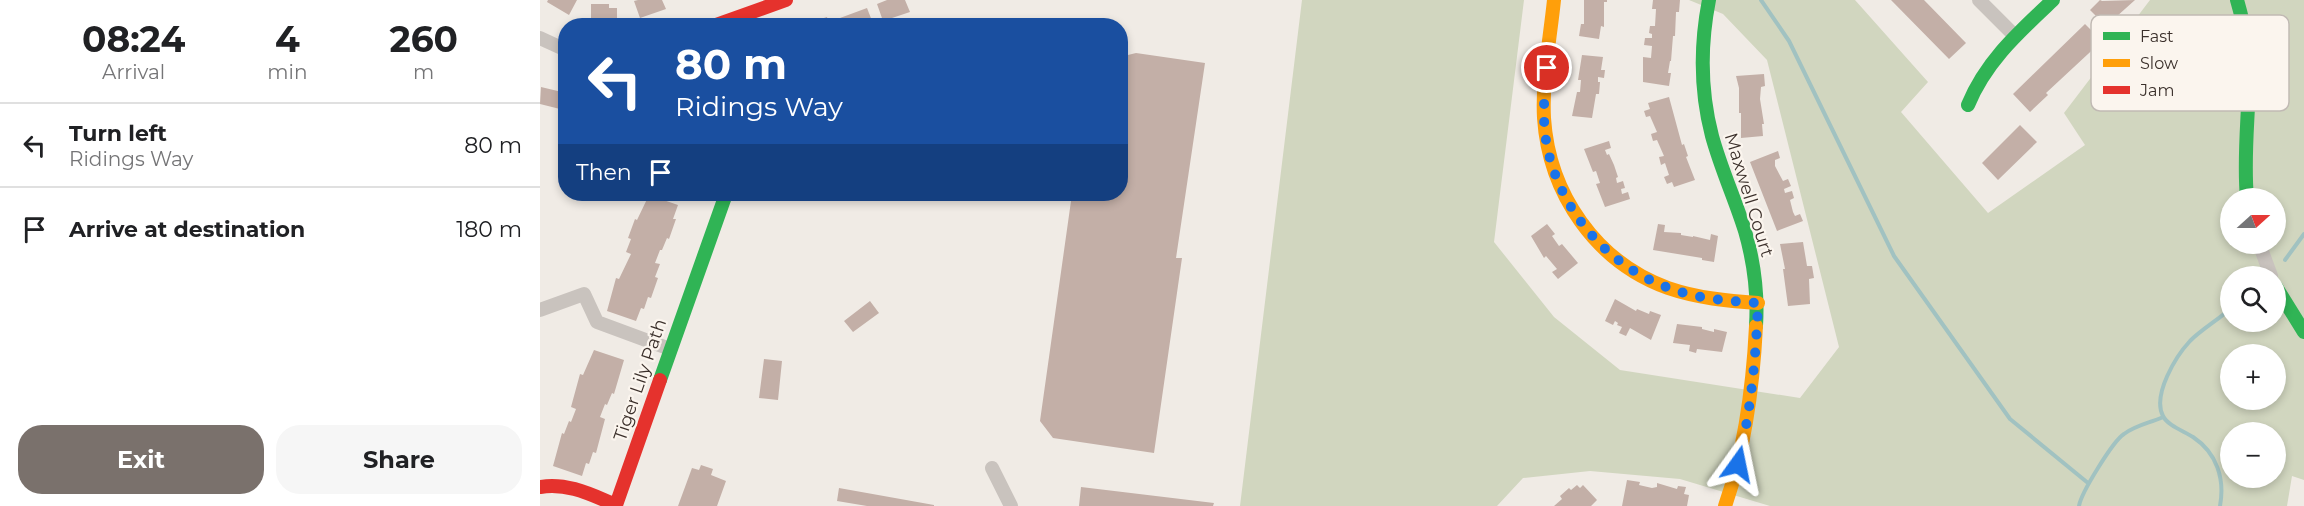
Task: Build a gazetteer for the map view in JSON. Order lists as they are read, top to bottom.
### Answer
{
  "streets": {
    "street": ["Maxwell Court", "Tiger Lily Path"]
  },
  "legend": ["Fast", "Slow", "Jam"],
  "north": "right",
  "page": {
    "eta": [
      "08:24",
      "Arrival",
      "4",
      "min",
      "260",
      "m"
    ],
    "turn": ["80 m", "Ridings Way"],
    "list": [
      {
        "name": "Turn left",
        "note": "Ridings Way",
        "value": "80 m"
      },
      {
        "name": "Arrive at destination",
        "value": "180 m"
      }
    ],
    "then": "Then",
    "map_buttons": ["+", "−"],
    "buttons": ["Exit", "Share"]
  }
}
